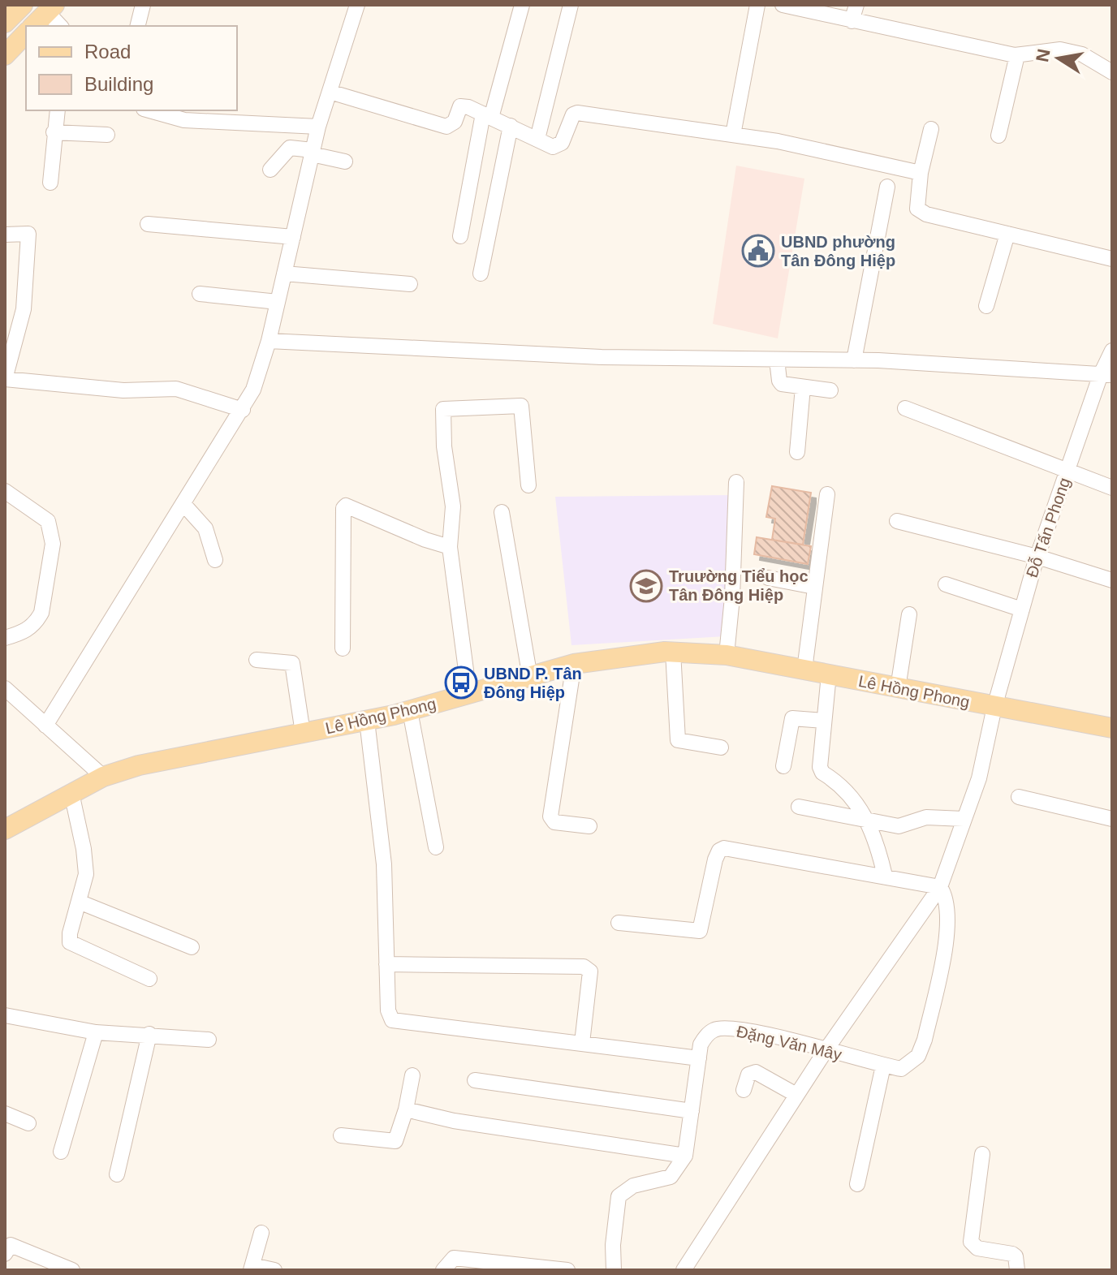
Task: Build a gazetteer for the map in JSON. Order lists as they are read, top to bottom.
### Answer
{
  "streets": {
    "main road": ["Lê Hồng Phong"],
    "street": ["Đỗ Tấn Phong", "Đặng Văn Mây"]
  },
  "crossings": [
    ["Đỗ Tấn Phong", "Lê Hồng Phong"]
  ],
  "places": {
    "public building": ["UBND phường Tân Đông Hiệp"],
    "school or university": ["Truường Tiểu học Tân Đông Hiệp"],
    "bus stop": ["UBND P. Tân Đông Hiệp"]
  },
  "legend": ["Road", "Building"],
  "north": "left"
}
